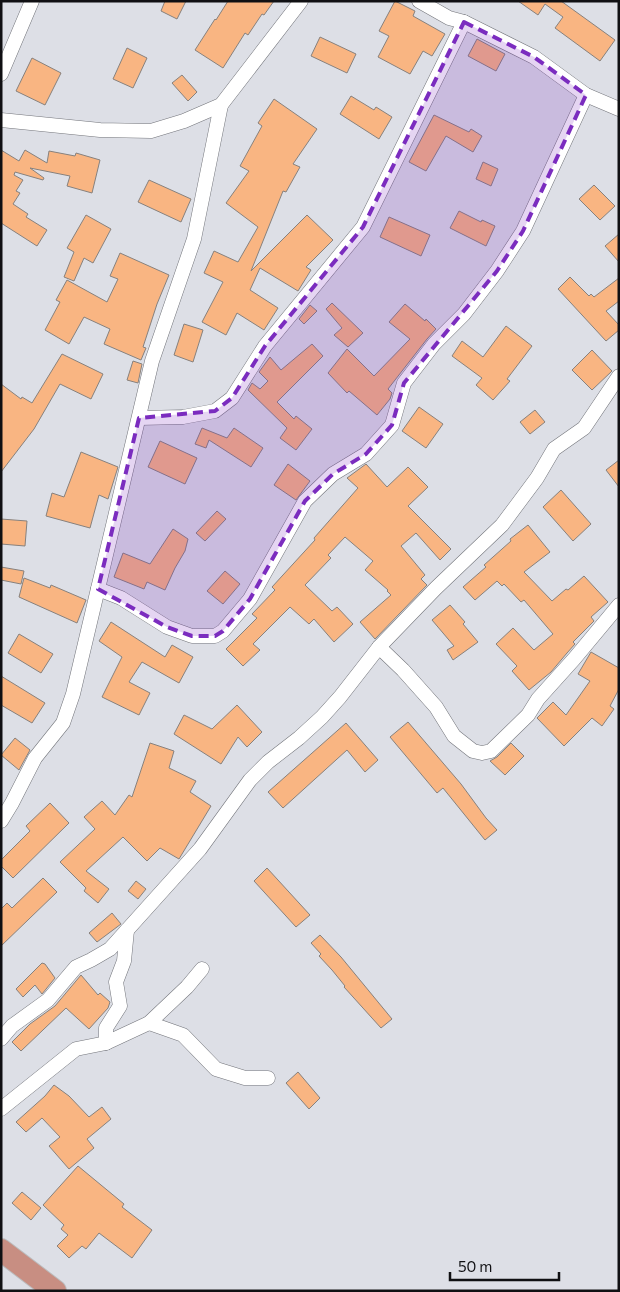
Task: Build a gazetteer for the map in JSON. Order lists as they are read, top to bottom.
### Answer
{
  "scale_bar": "50 m"
}
